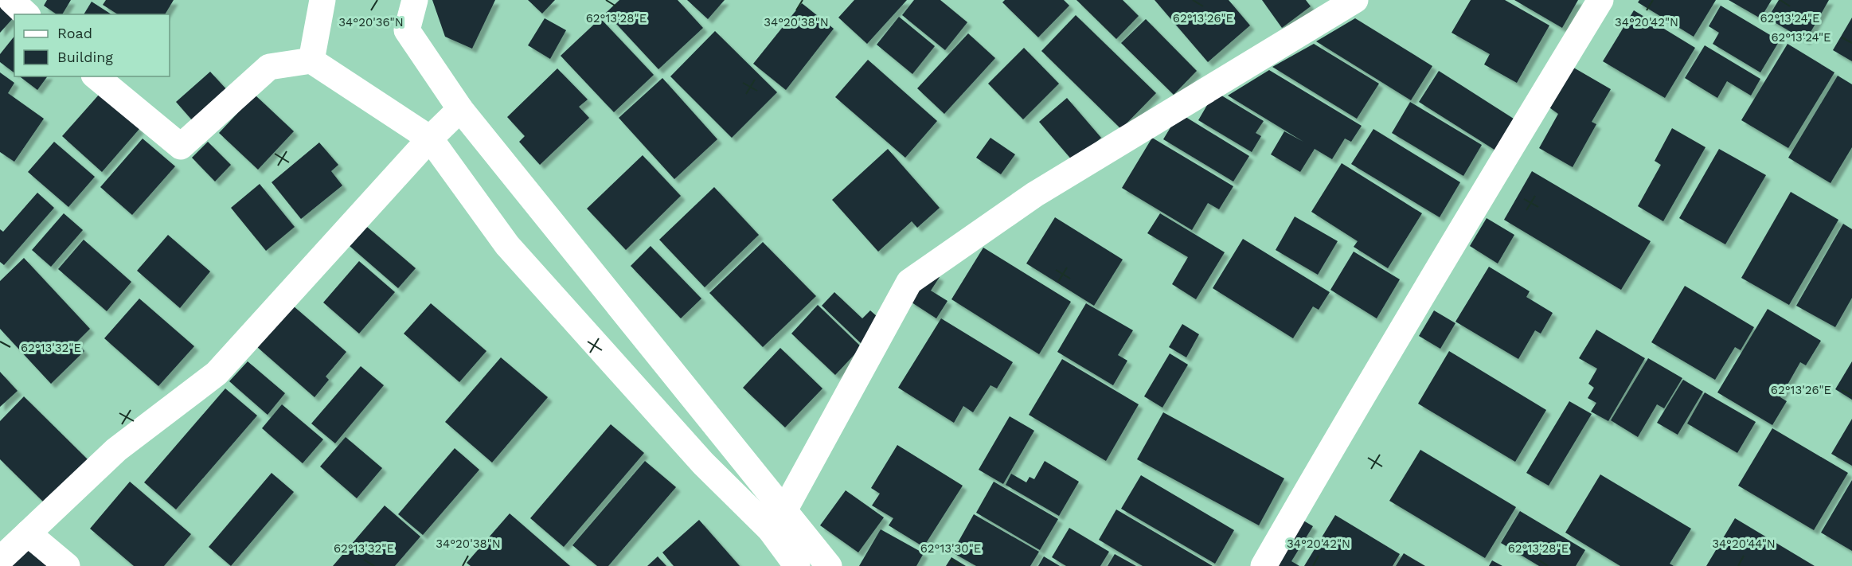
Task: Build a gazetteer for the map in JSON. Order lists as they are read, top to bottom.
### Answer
{
  "legend": ["Road", "Building"],
  "coordinates": [
    "62°13'28\"E",
    "62°13'26\"E",
    "62°13'24\"E",
    "34°20'36\"N",
    "34°20'38\"N",
    "34°20'42\"N",
    "62°13'32\"E",
    "34°20'44\"N",
    "62°13'30\"E"
  ]
}
